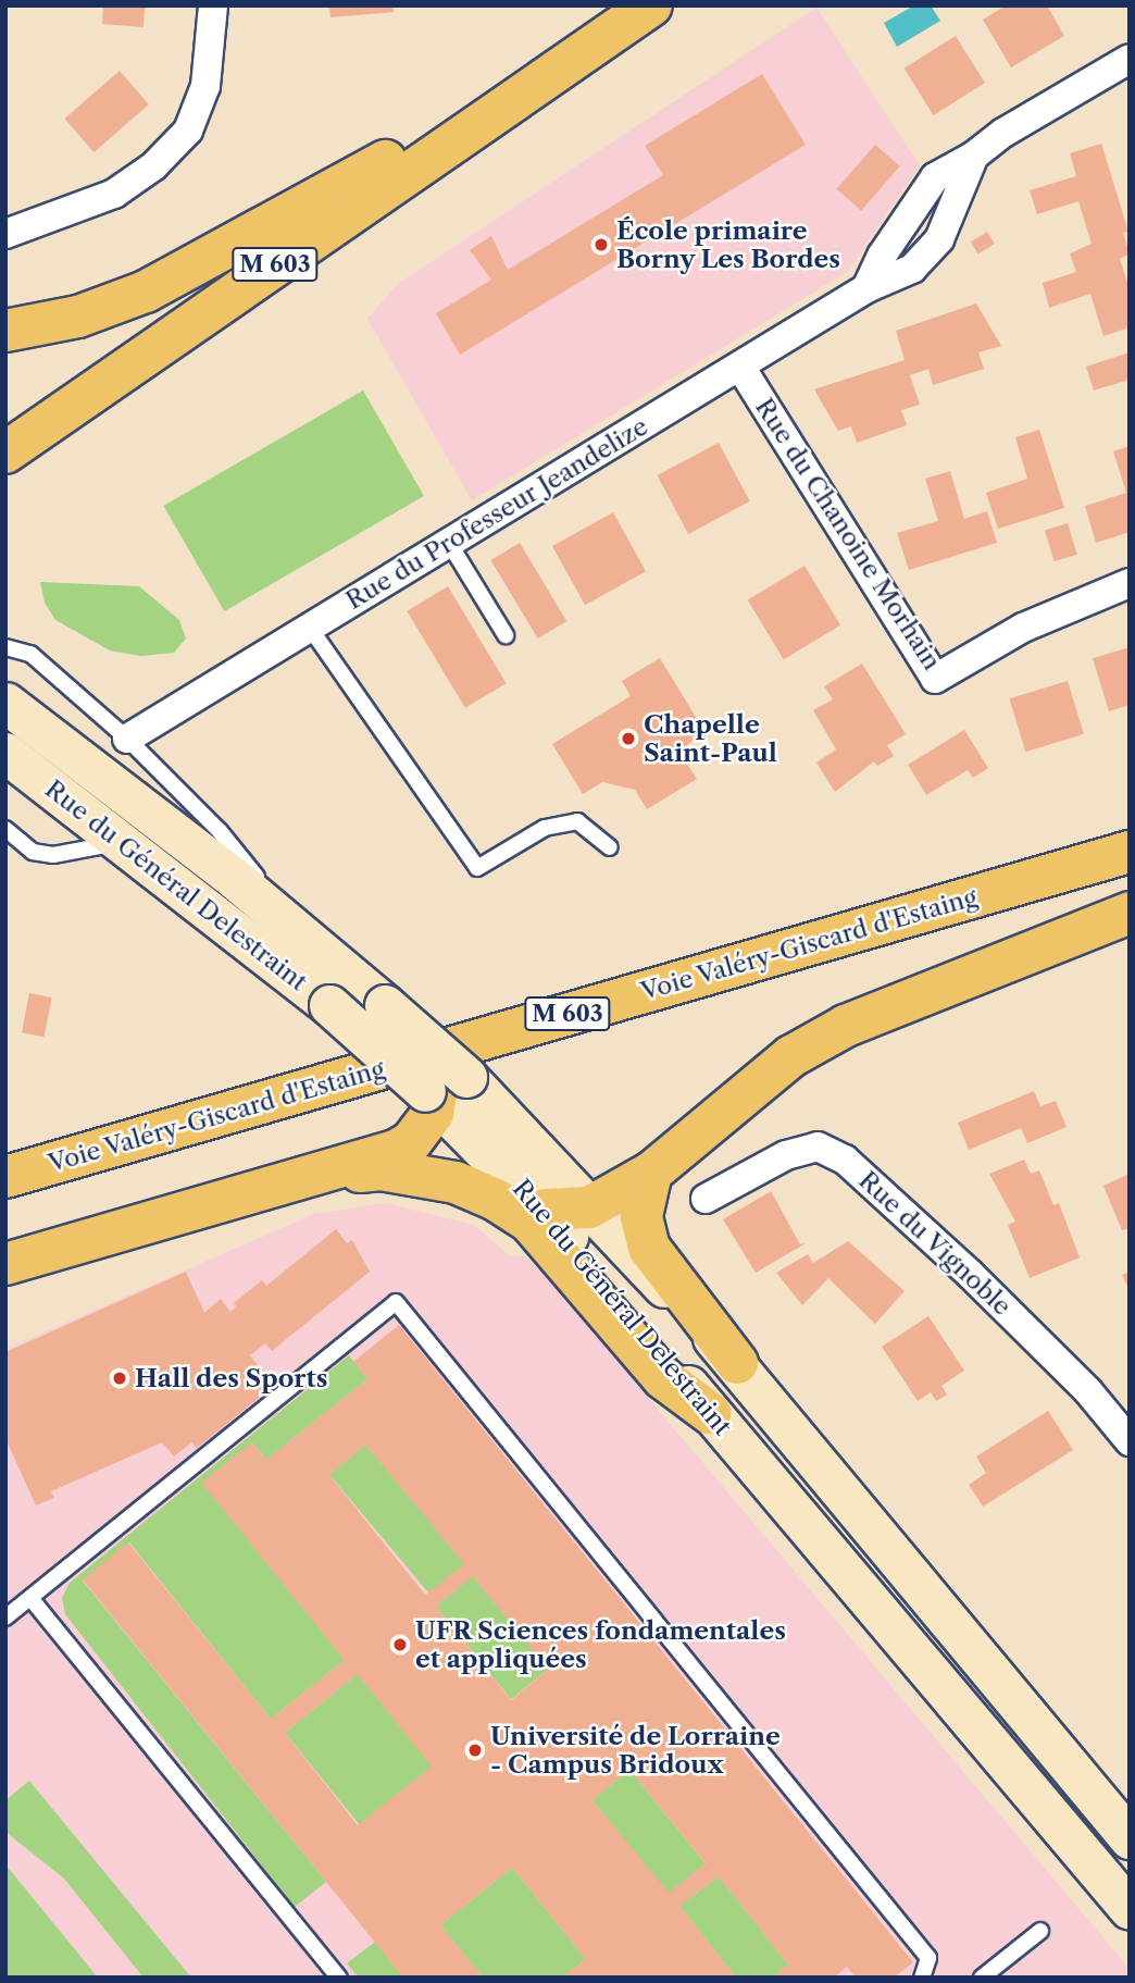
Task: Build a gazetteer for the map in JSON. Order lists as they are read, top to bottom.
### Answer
{
  "streets": {
    "highway": ["M 603", "Voie Valéry-Giscard d'Estaing"],
    "main road": ["Rue du Général Delestraint"],
    "street": ["Rue du Professeur Jeandelize", "Rue du Chanoine Morhain", "Rue du Vignoble"]
  },
  "crossings": [
    ["Rue du Professeur Jeandelize", "Rue du Chanoine Morhain"]
  ],
  "places": [
    "École primaire Borny Les Bordes",
    "Chapelle Saint-Paul",
    "Hall des Sports",
    "UFR Sciences fondamentales et appliquées",
    "Université de Lorraine - Campus Bridoux"
  ]
}
